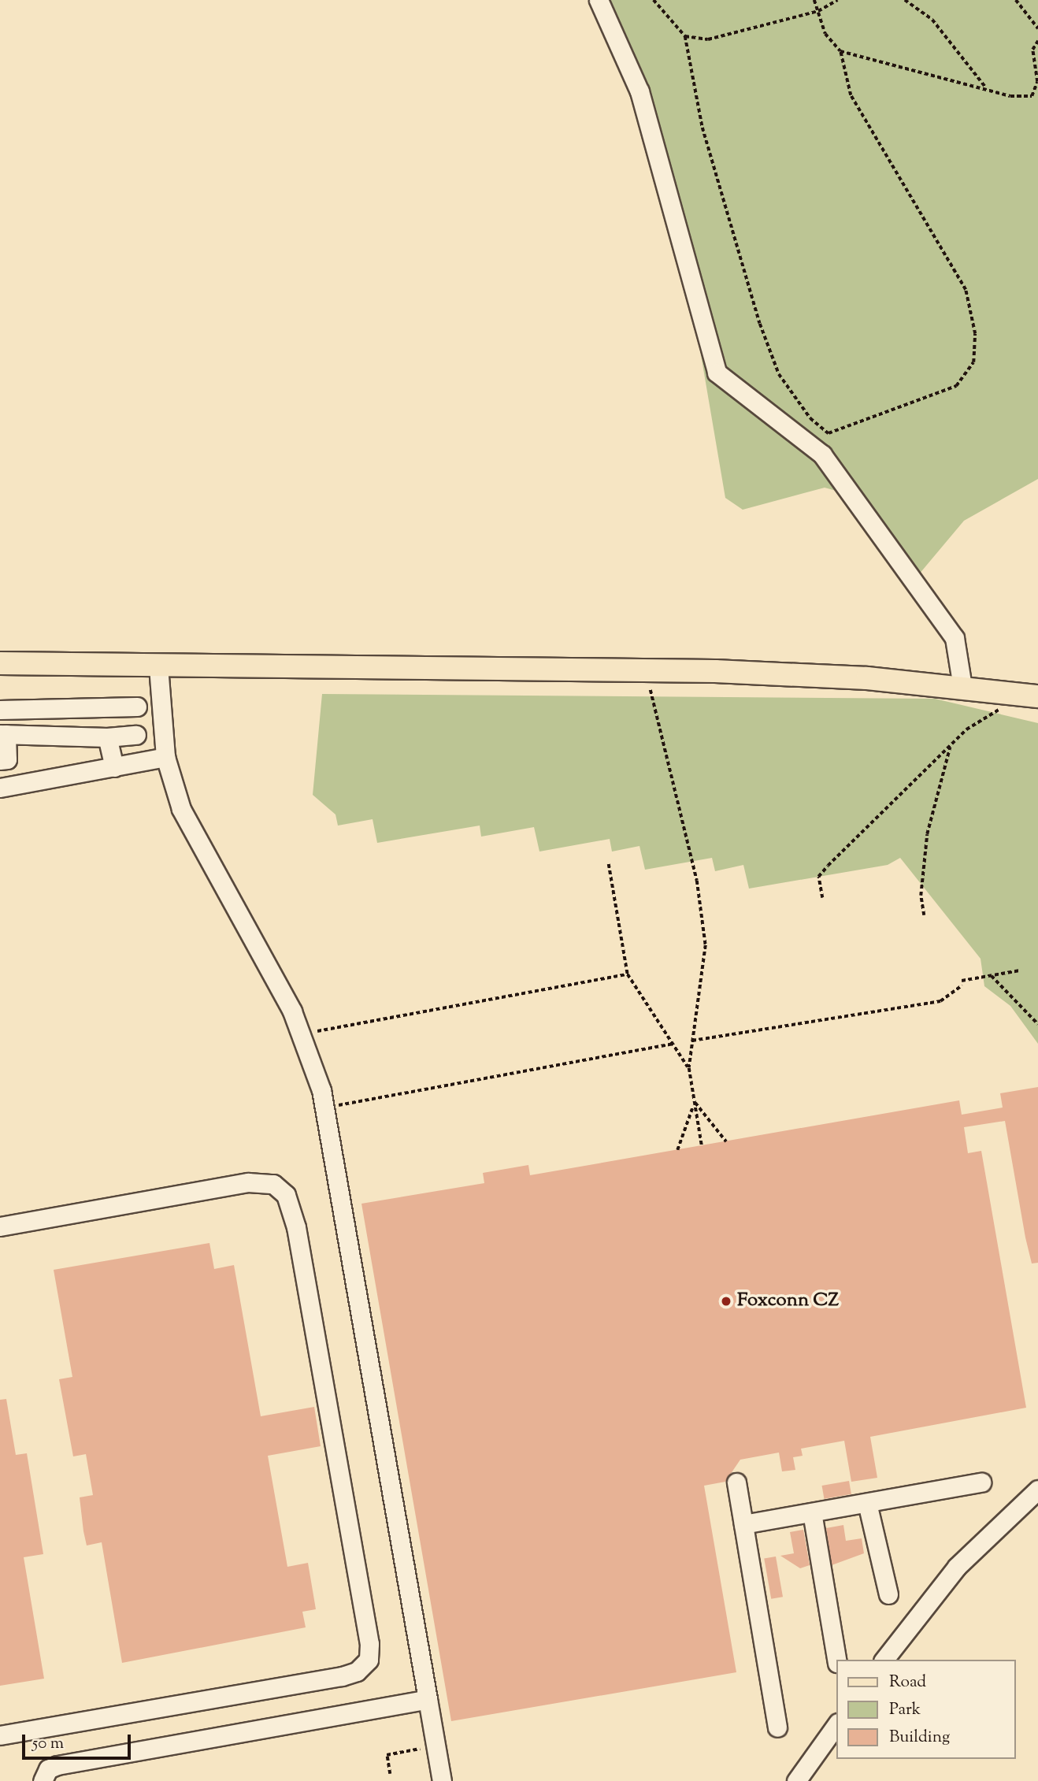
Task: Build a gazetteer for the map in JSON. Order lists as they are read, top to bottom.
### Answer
{
  "places": ["Foxconn CZ"],
  "legend": ["Road", "Park", "Building"],
  "scale_bar": "50 m"
}
